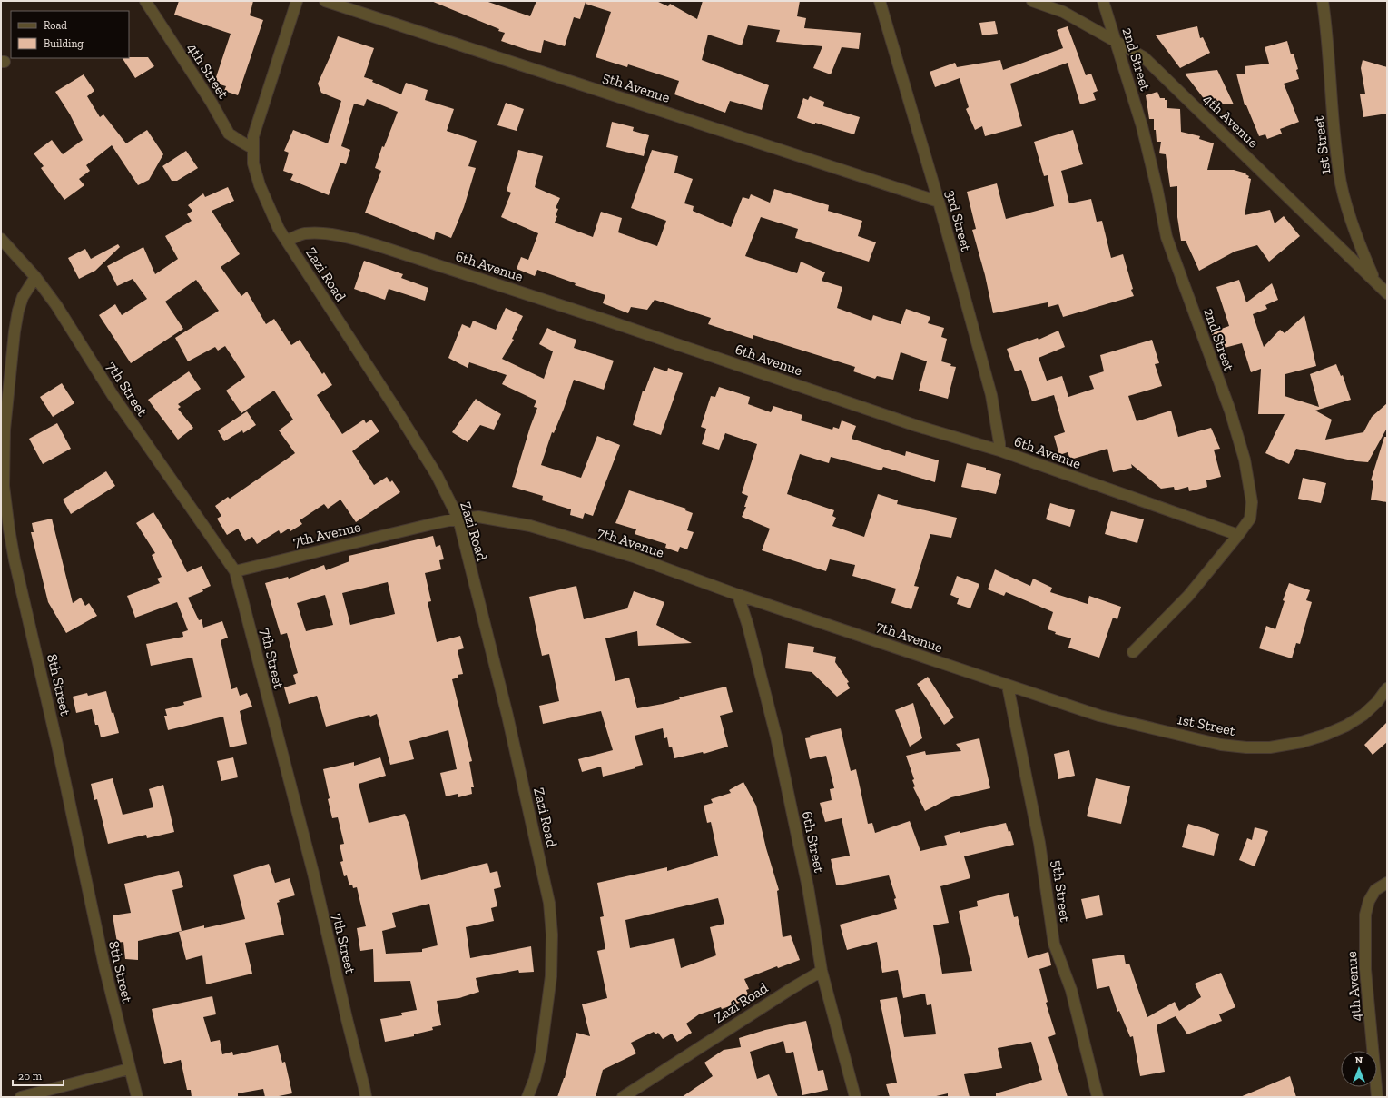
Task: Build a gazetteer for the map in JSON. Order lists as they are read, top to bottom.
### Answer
{
  "streets": {
    "street": [
      "2nd Street",
      "4th Street",
      "5th Avenue",
      "4th Avenue",
      "1st Street",
      "3rd Street",
      "6th Avenue",
      "Zazi Road",
      "7th Street",
      "7th Avenue",
      "8th Street",
      "6th Street",
      "5th Street"
    ]
  },
  "crossings": [
    ["2nd Street", "4th Avenue"],
    ["2nd Street", "6th Avenue"],
    ["4th Street", "Zazi Road"],
    ["5th Avenue", "3rd Street"],
    ["4th Avenue", "1st Street"],
    ["1st Street", "7th Avenue"],
    ["1st Street", "5th Street"],
    ["3rd Street", "6th Avenue"],
    ["6th Avenue", "Zazi Road"],
    ["Zazi Road", "7th Avenue"],
    ["Zazi Road", "6th Street"],
    ["7th Street", "7th Avenue"],
    ["7th Street", "8th Street"],
    ["7th Avenue", "6th Street"],
    ["7th Avenue", "5th Street"]
  ],
  "legend": ["Road", "Building"],
  "scale_bar": "20 m",
  "north": "top"
}
